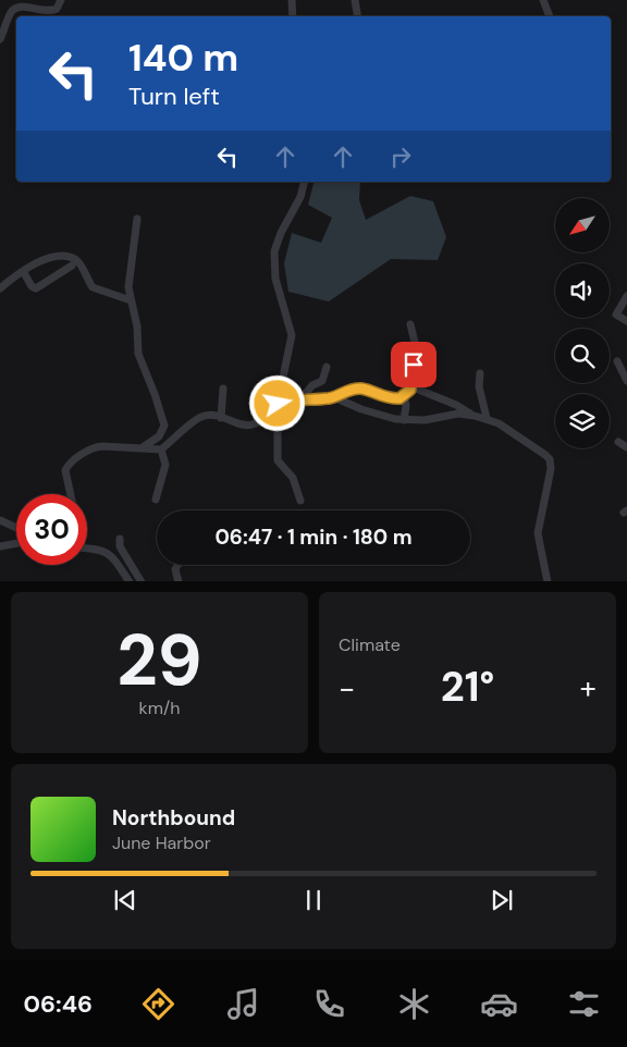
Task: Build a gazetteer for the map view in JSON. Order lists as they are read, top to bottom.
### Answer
{
  "north": "bottom left",
  "page": {
    "turn": ["140 m", "Turn left"],
    "limit": "30",
    "trip": "06:47 · 1 min · 180 m",
    "tile": [
      ["29", "km/h"],
      "Climate"
    ],
    "heat": ["−", "21°", "+"],
    "song": ["Northbound", "June Harbor"],
    "tabs": "06:46"
  }
}
